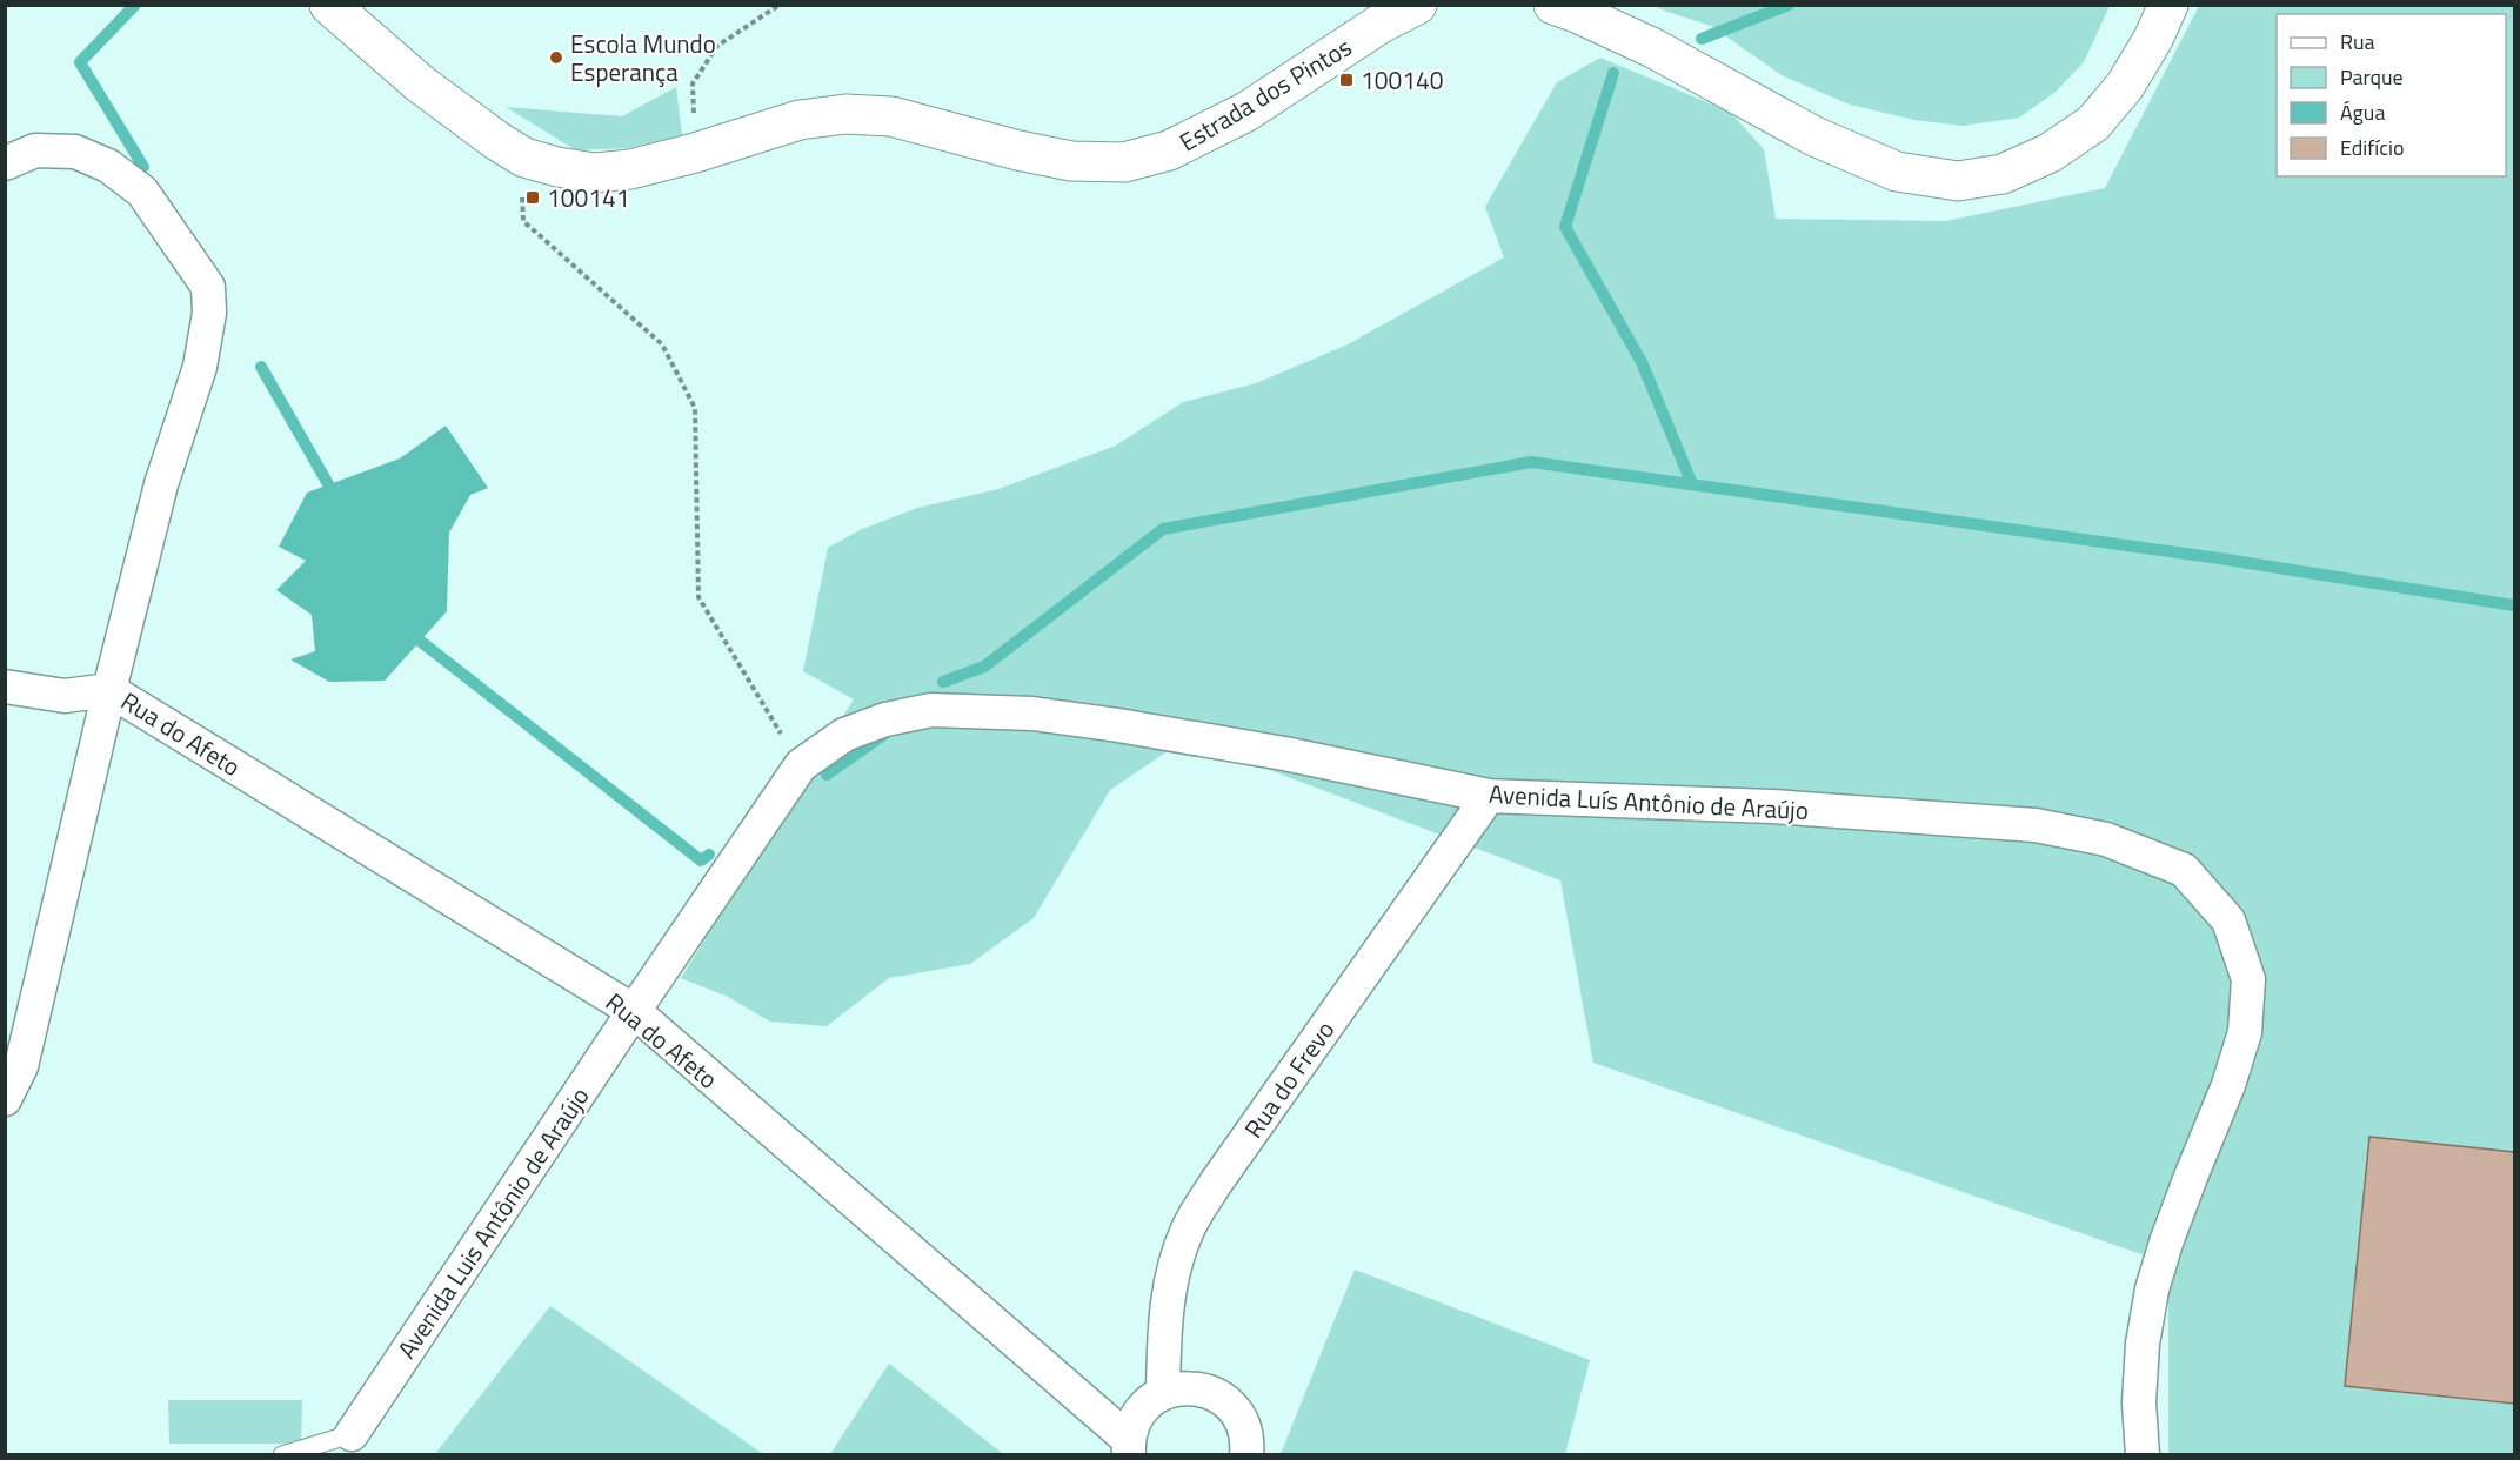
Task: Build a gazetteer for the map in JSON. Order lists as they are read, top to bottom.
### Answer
{
  "streets": {
    "street": [
      "Estrada dos Pintos",
      "Rua do Afeto",
      "Avenida Luís Antônio de Araújo",
      "Rua do Frevo",
      "Avenida Luis Antônio de Araújo"
    ]
  },
  "crossings": [
    ["Rua do Afeto", "Avenida Luís Antônio de Araújo"],
    ["Rua do Afeto", "Rua do Frevo"],
    ["Rua do Afeto", "Avenida Luis Antônio de Araújo"],
    ["Avenida Luís Antônio de Araújo", "Rua do Frevo"],
    ["Avenida Luís Antônio de Araújo", "Avenida Luis Antônio de Araújo"]
  ],
  "places": {
    "other": ["Escola Mundo Esperança"],
    "transit": ["100140", "100141"]
  },
  "legend": [
    "Rua",
    "Parque",
    "Água",
    "Edifício"
  ]
}
